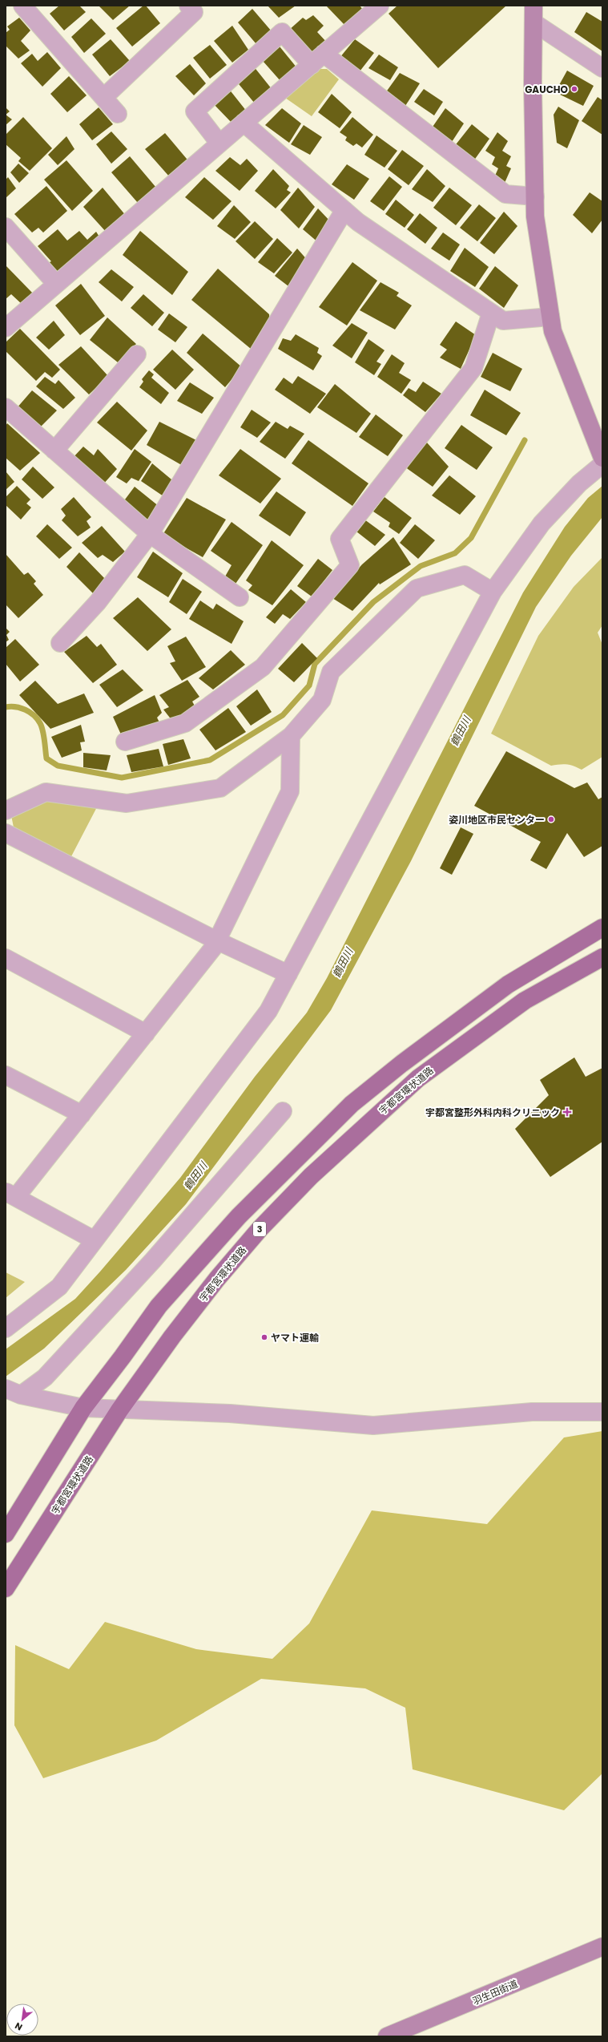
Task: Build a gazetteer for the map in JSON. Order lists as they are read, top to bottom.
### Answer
{
  "streets": {
    "main road": ["宇都宮環状道路", "3"],
    "street": ["羽生田街道"]
  },
  "water": ["鶴田川"],
  "places": {
    "other": ["GAUCHO", "姿川地区市民センター", "ヤマト運輸"],
    "health": ["宇都宮整形外科内科クリニック"]
  },
  "north": "bottom left"
}
